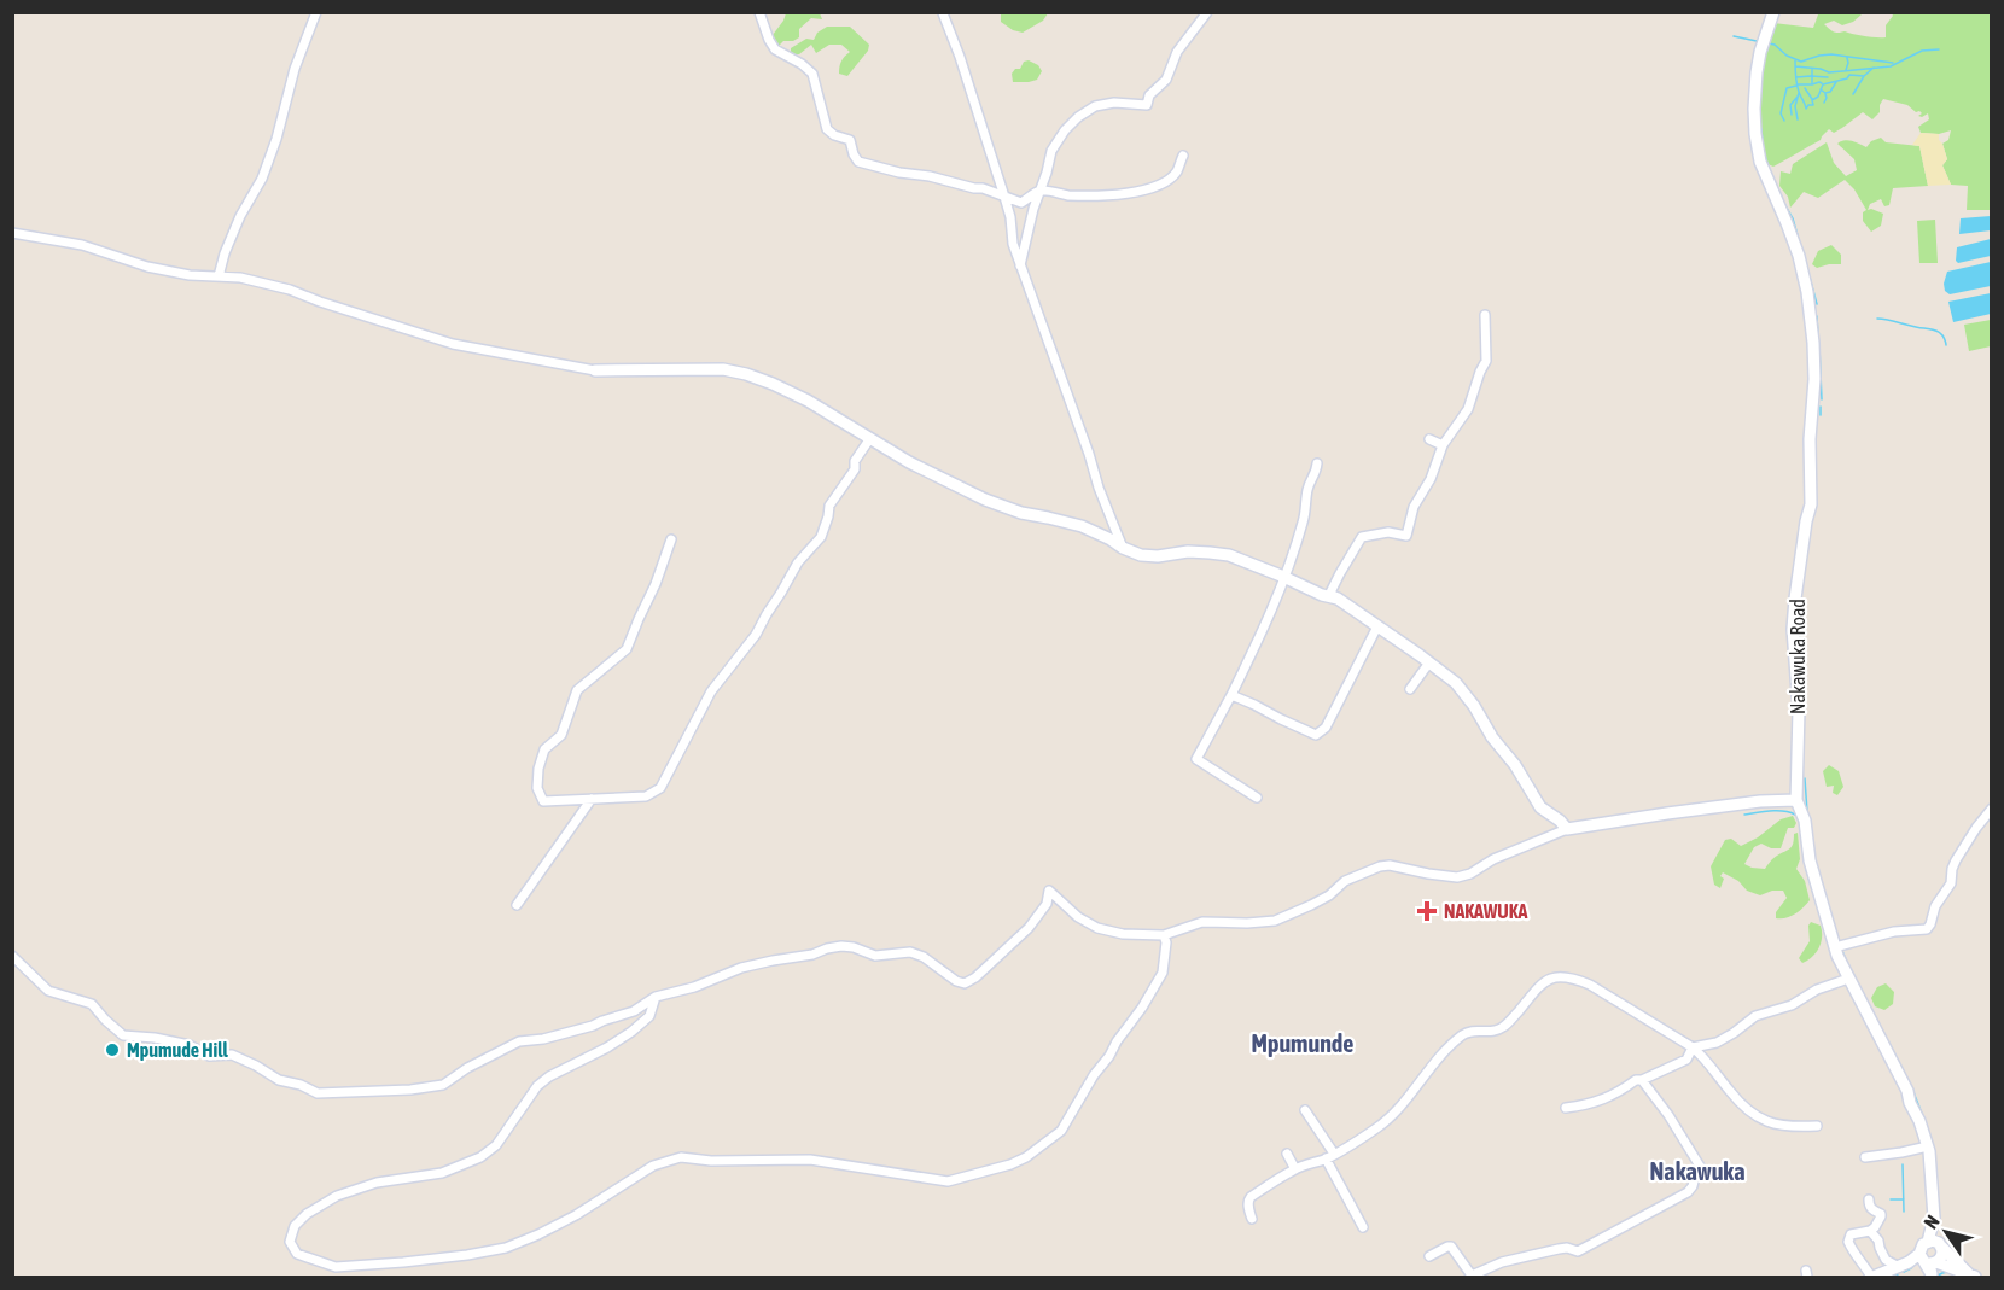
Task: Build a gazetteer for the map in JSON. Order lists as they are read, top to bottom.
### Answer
{
  "streets": {
    "main road": ["Nakawuka Road"]
  },
  "districts": ["Mpumunde", "Nakawuka"],
  "places": {
    "health": ["NAKAWUKA"],
    "other": ["Mpumude Hill"]
  },
  "north": "top left"
}
